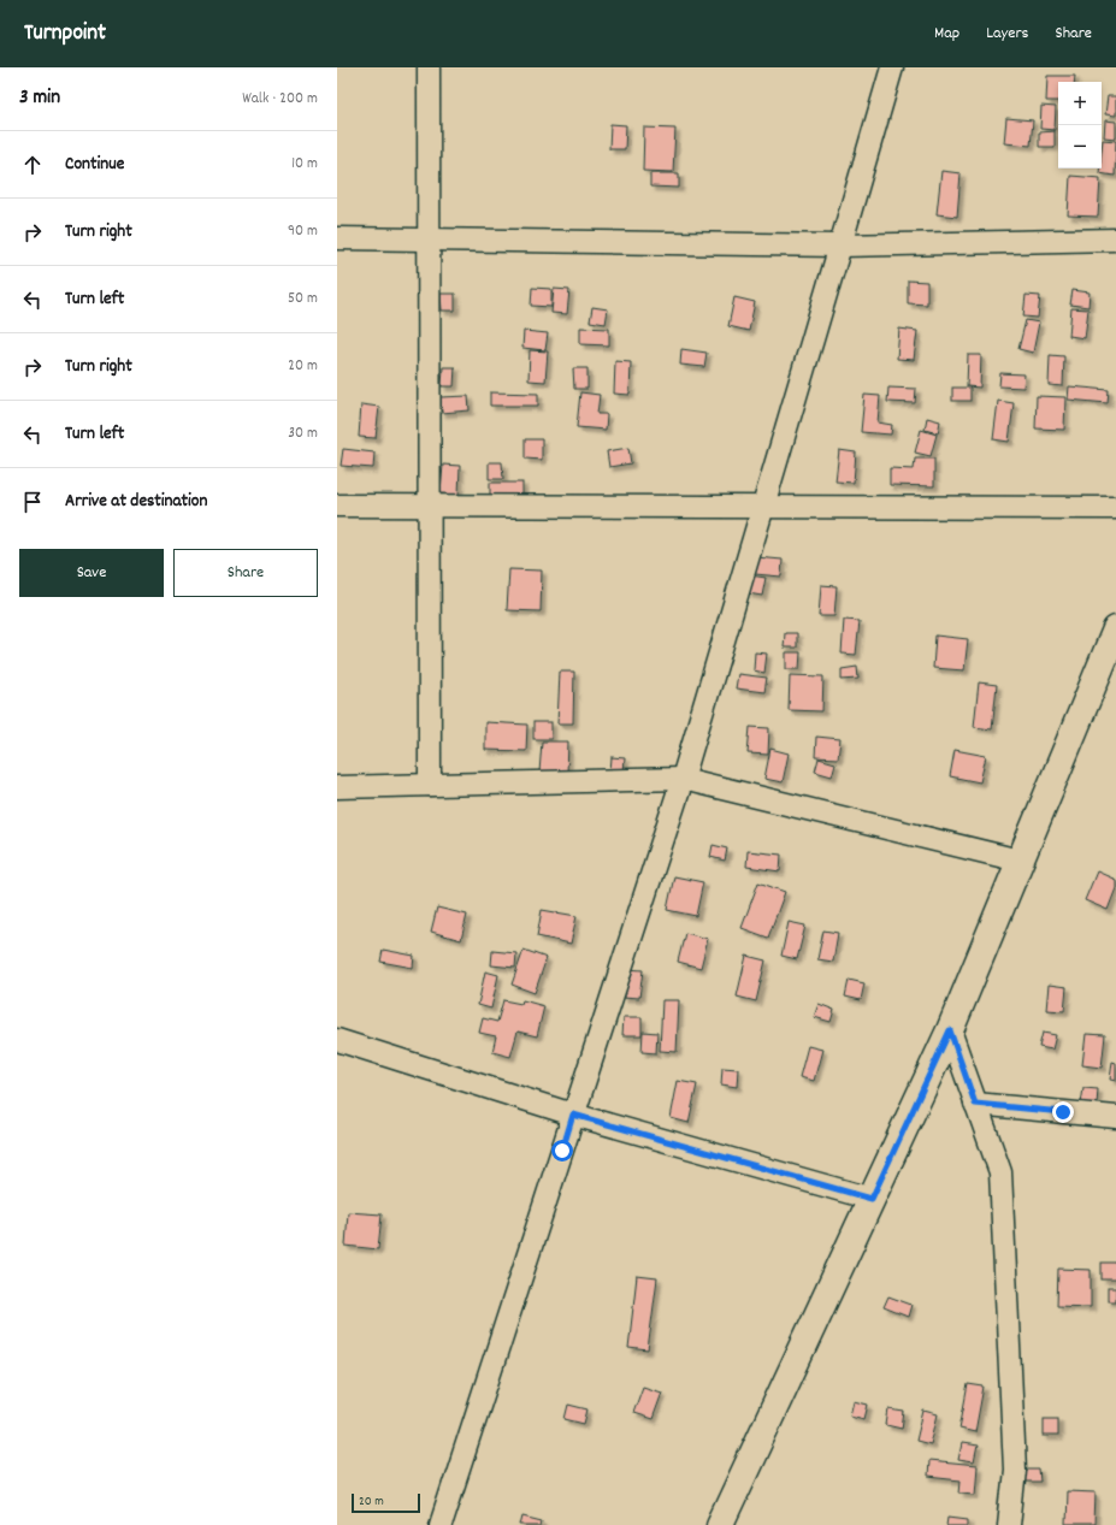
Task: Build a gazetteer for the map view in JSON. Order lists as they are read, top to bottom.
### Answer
{
  "scale_bar": "20 m",
  "page": {
    "header": "Turnpoint",
    "nav": ["Map", "Layers", "Share"],
    "heading": ["3 min", "Walk · 200 m"],
    "map_buttons": ["+", "−"],
    "list": [
      ["Continue", "10 m"],
      ["Turn right", "90 m"],
      ["Turn left", "50 m"],
      ["Turn right", "20 m"],
      ["Turn left", "30 m"],
      "Arrive at destination"
    ],
    "buttons": ["Save", "Share"],
    "scale": "20 m"
  }
}
